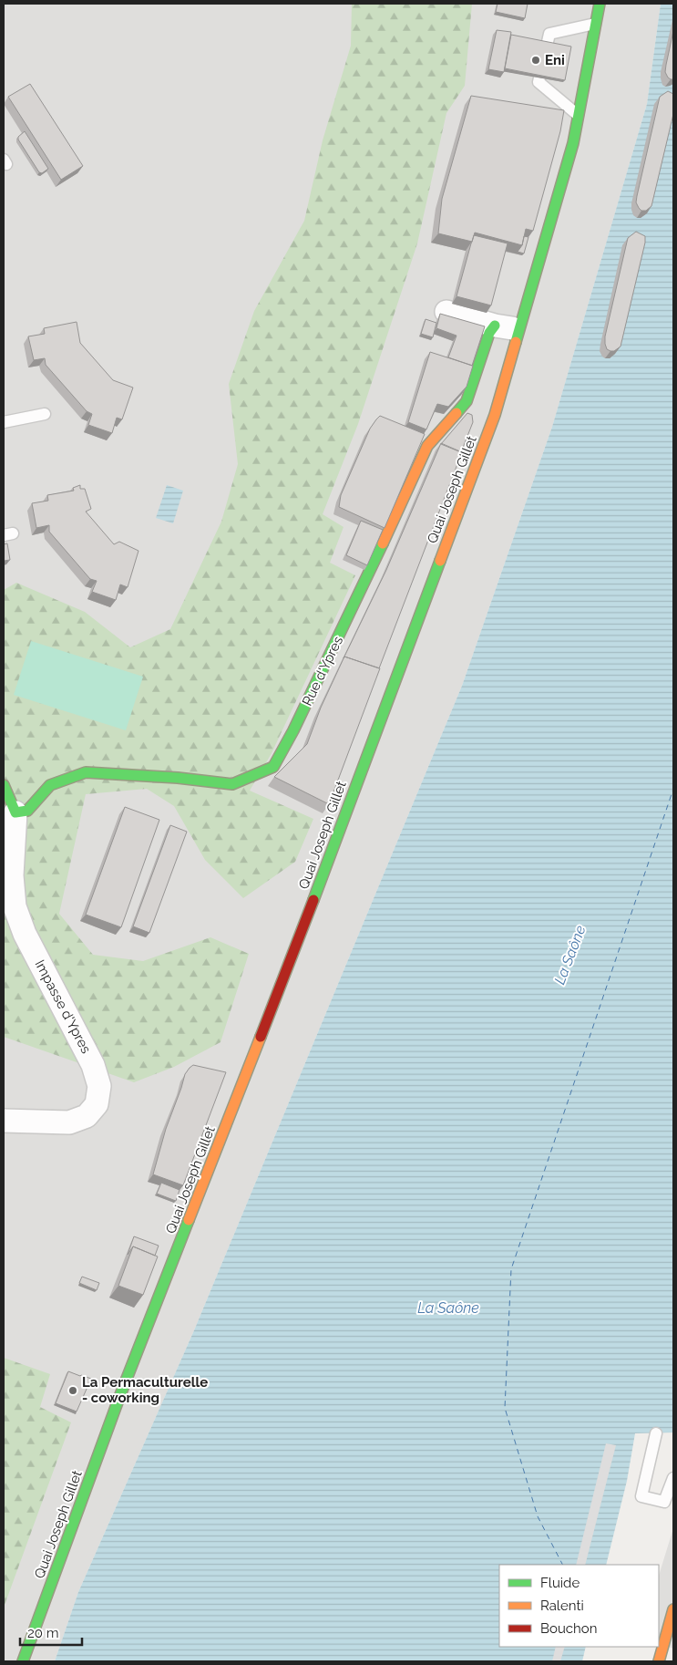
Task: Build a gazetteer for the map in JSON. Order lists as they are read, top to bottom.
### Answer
{
  "streets": {
    "main road": ["Quai Joseph Gillet", "Rue d'Ypres"],
    "street": ["Impasse d'Ypres"]
  },
  "crossings": [
    ["Rue d'Ypres", "Impasse d'Ypres"]
  ],
  "water": ["La Saône"],
  "places": ["Eni", "La Permaculturelle - coworking"],
  "legend": ["Fluide", "Ralenti", "Bouchon"],
  "scale_bar": "20 m"
}
